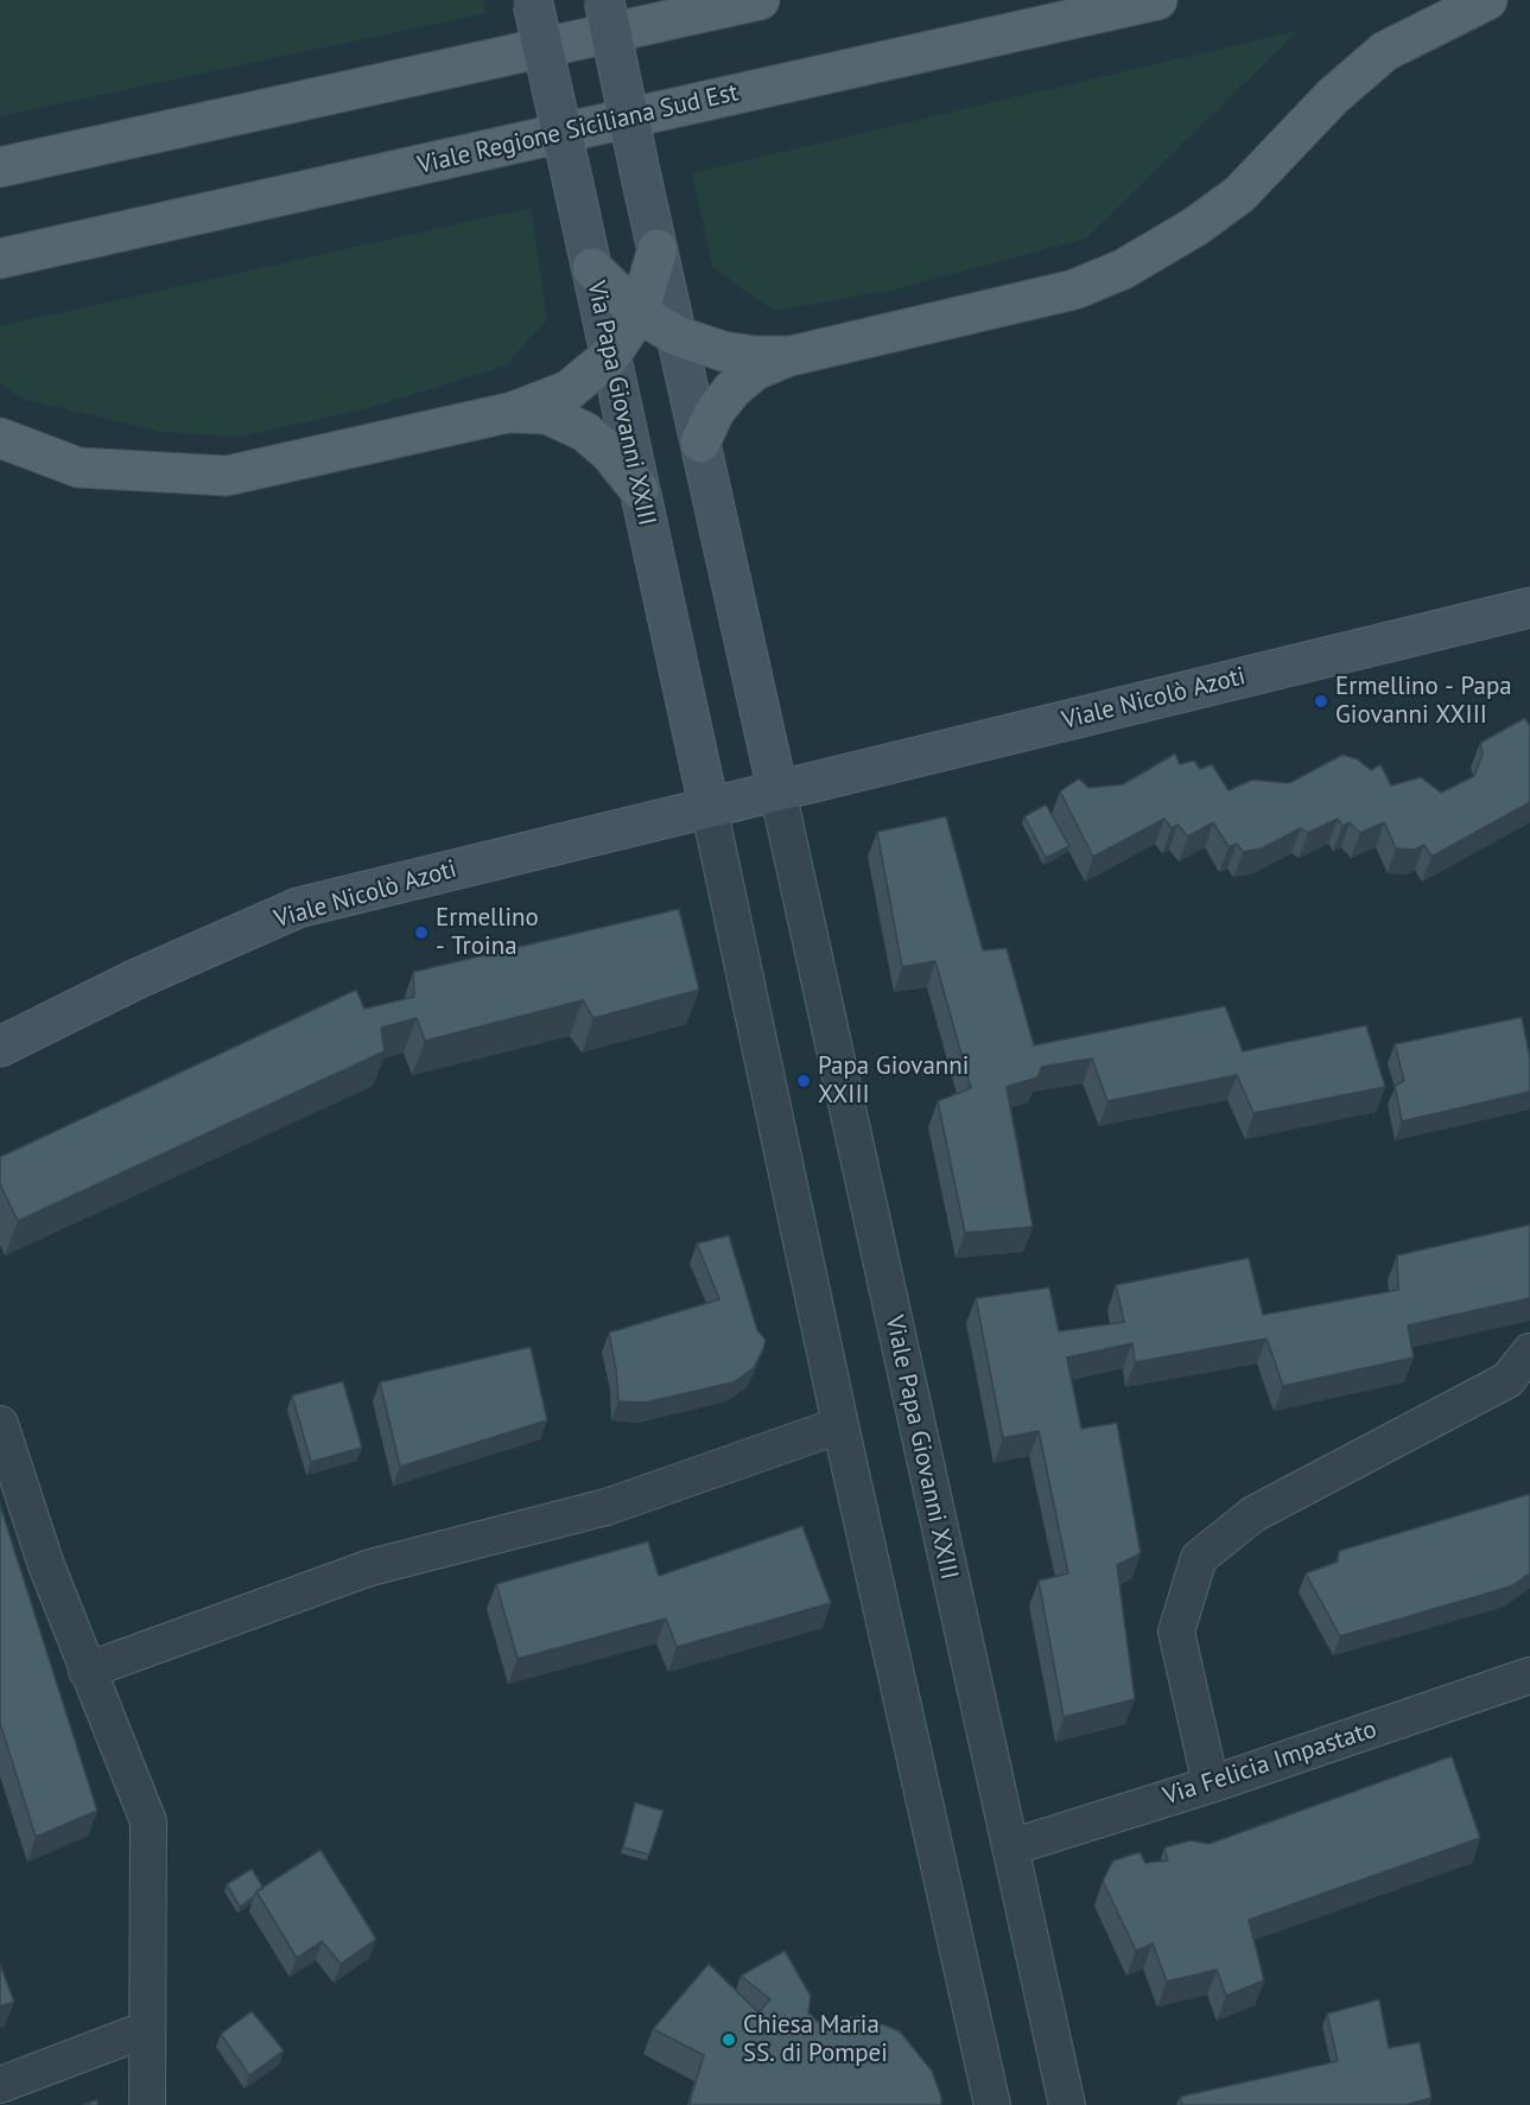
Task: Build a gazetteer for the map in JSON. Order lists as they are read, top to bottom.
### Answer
{
  "streets": {
    "main road": ["Viale Regione Siciliana Sud Est"],
    "street": [
      "Via Papa Giovanni XXIII",
      "Viale Nicolò Azoti",
      "Viale Papa Giovanni XXIII",
      "Via Felicia Impastato"
    ]
  },
  "crossings": [
    ["Via Papa Giovanni XXIII", "Viale Nicolò Azoti"],
    ["Viale Nicolò Azoti", "Viale Papa Giovanni XXIII"],
    ["Viale Papa Giovanni XXIII", "Via Felicia Impastato"]
  ],
  "places": [
    "Ermellino - Papa Giovanni XXIII",
    "Ermellino - Troina",
    "Papa Giovanni XXIII",
    "Chiesa Maria SS. di Pompei"
  ]
}
